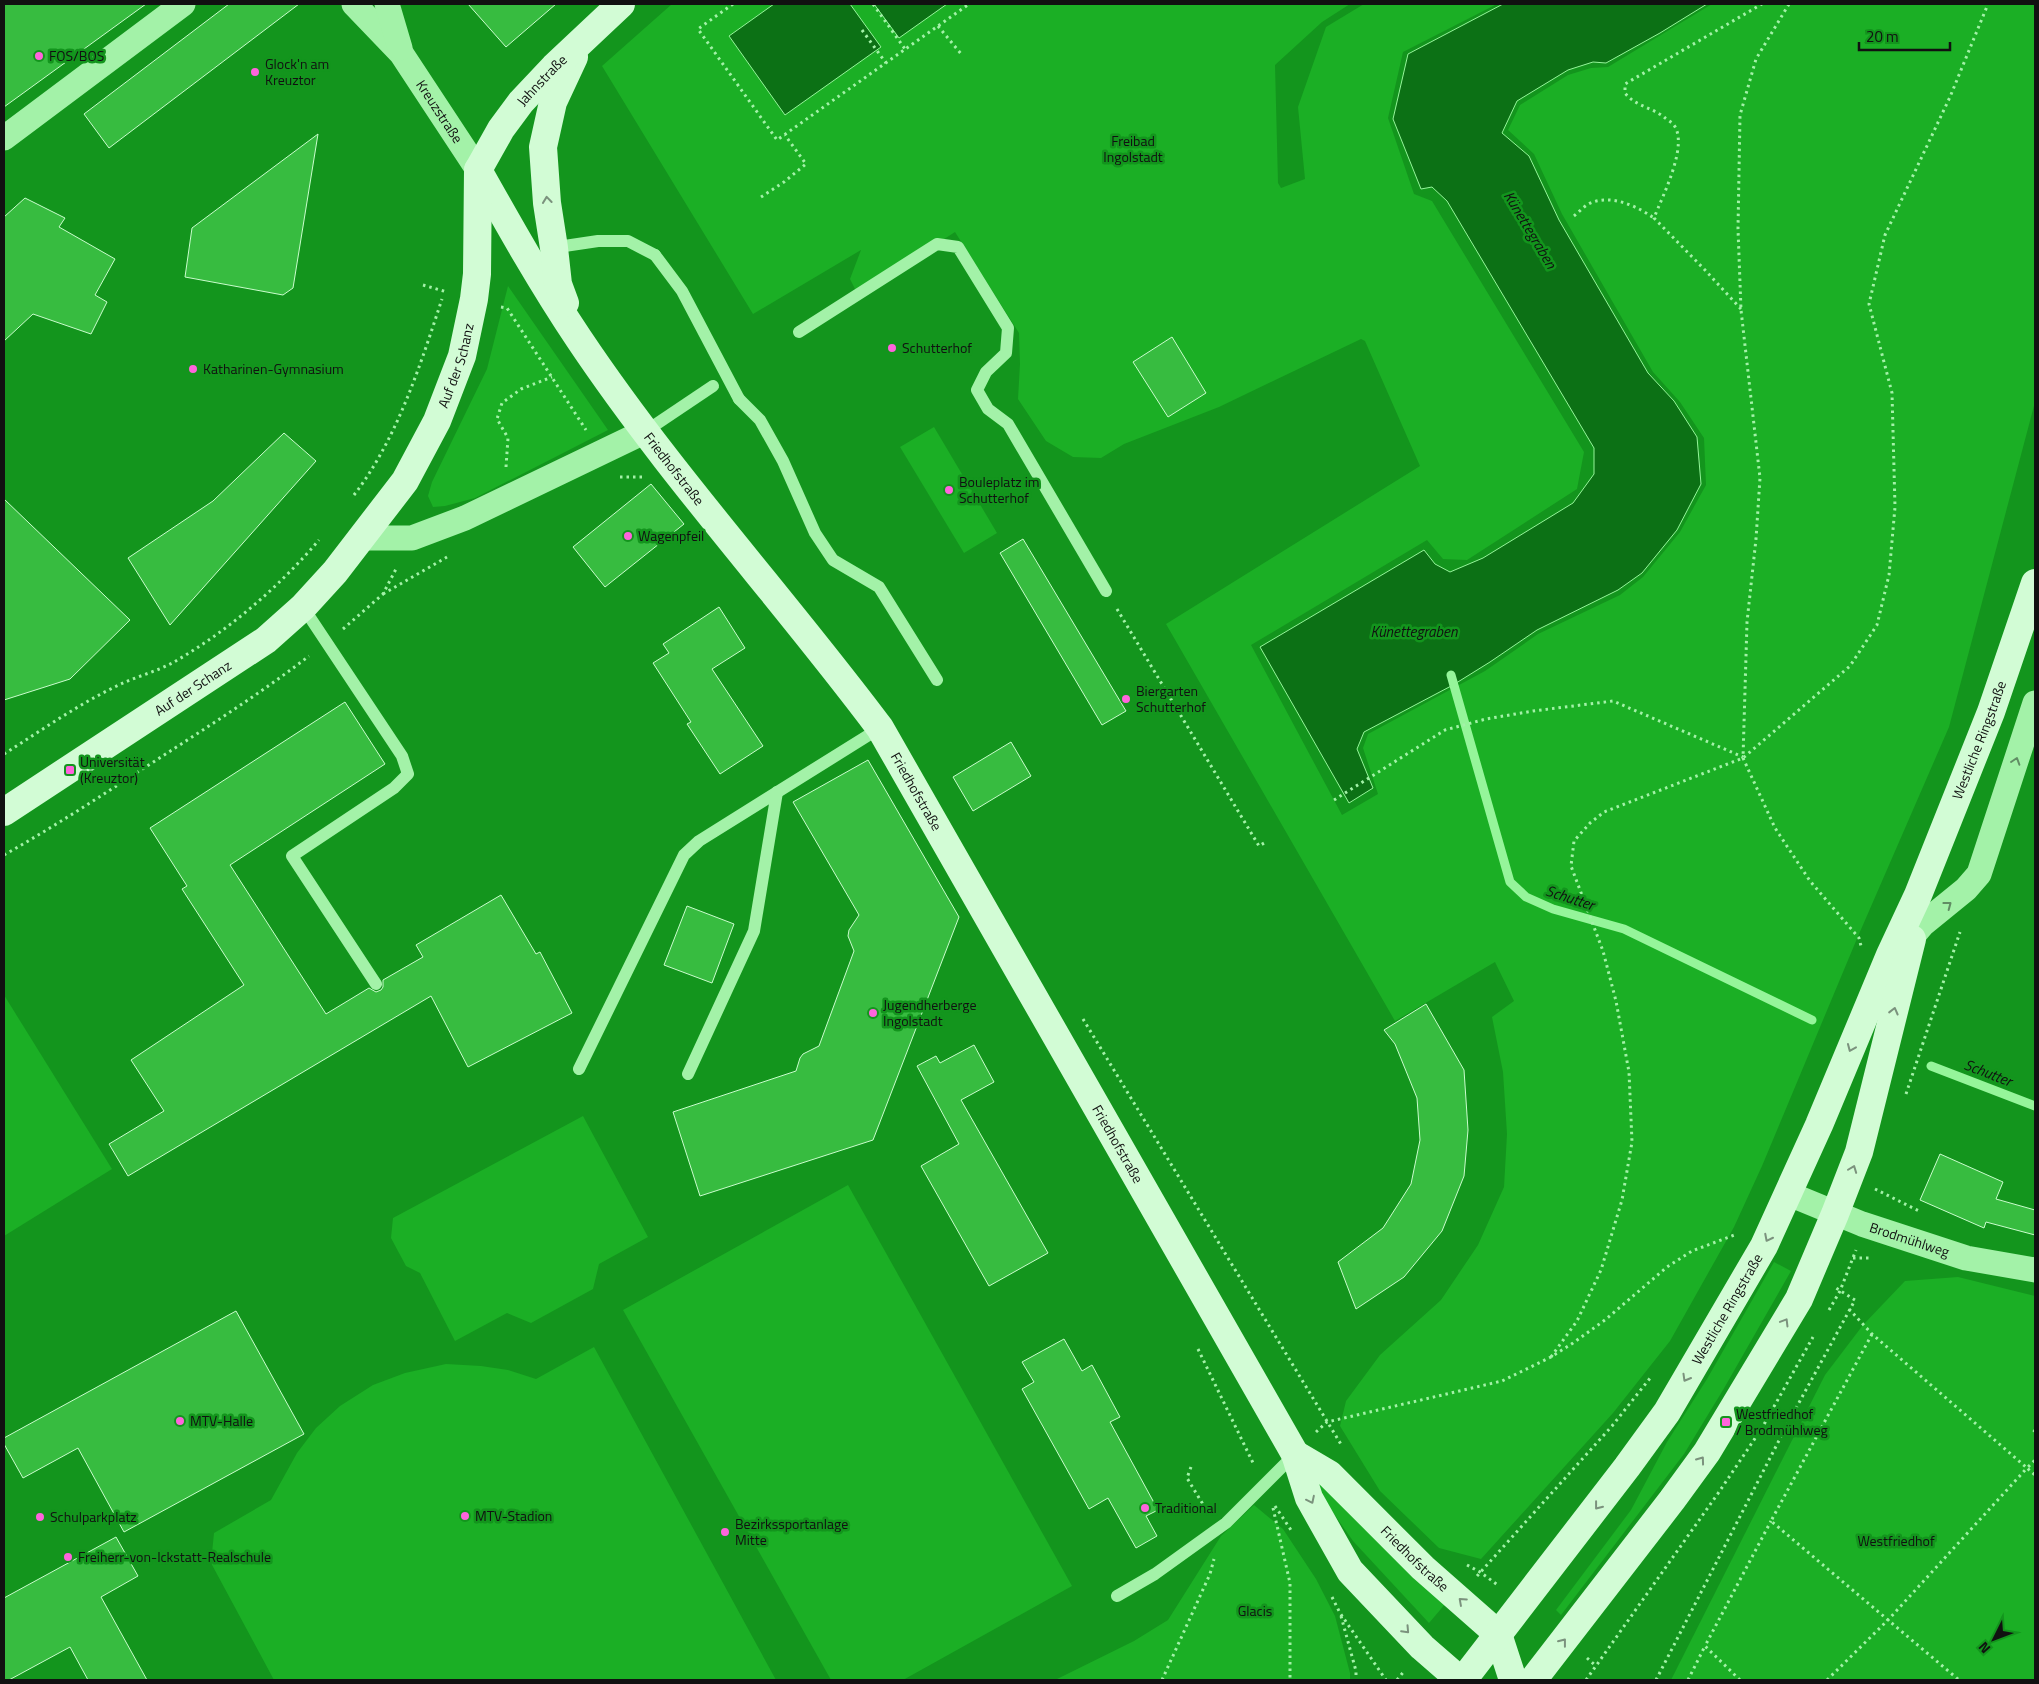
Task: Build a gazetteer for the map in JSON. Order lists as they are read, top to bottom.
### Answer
{
  "streets": {
    "street": [
      "Jahnstraße",
      "Kreuzstraße",
      "Auf der Schanz",
      "Friedhofstraße",
      "Westliche Ringstraße",
      "Brodmühlweg"
    ]
  },
  "crossings": [
    ["Jahnstraße", "Kreuzstraße"],
    ["Jahnstraße", "Auf der Schanz"],
    ["Jahnstraße", "Friedhofstraße"],
    ["Kreuzstraße", "Auf der Schanz"],
    ["Kreuzstraße", "Friedhofstraße"],
    ["Auf der Schanz", "Friedhofstraße"],
    ["Friedhofstraße", "Westliche Ringstraße"],
    ["Westliche Ringstraße", "Brodmühlweg"]
  ],
  "water": ["Künettegraben", "Schutter"],
  "parks": ["Freibad Ingolstadt", "Westfriedhof", "Glacis"],
  "places": {
    "other": [
      "FOS/BOS",
      "Glock'n am Kreuztor",
      "Schutterhof",
      "Katharinen-Gymnasium",
      "Bouleplatz im Schutterhof",
      "Wagenpfeil",
      "Biergarten Schutterhof",
      "Jugendherberge Ingolstadt",
      "MTV-Halle",
      "Traditional",
      "MTV-Stadion",
      "Schulparkplatz",
      "Bezirkssportanlage Mitte",
      "Freiherr-von-Ickstatt-Realschule"
    ],
    "transit": ["Universität (Kreuztor)", "Westfriedhof / Brodmühlweg"]
  },
  "scale_bar": "20 m",
  "north": "bottom left"
}
